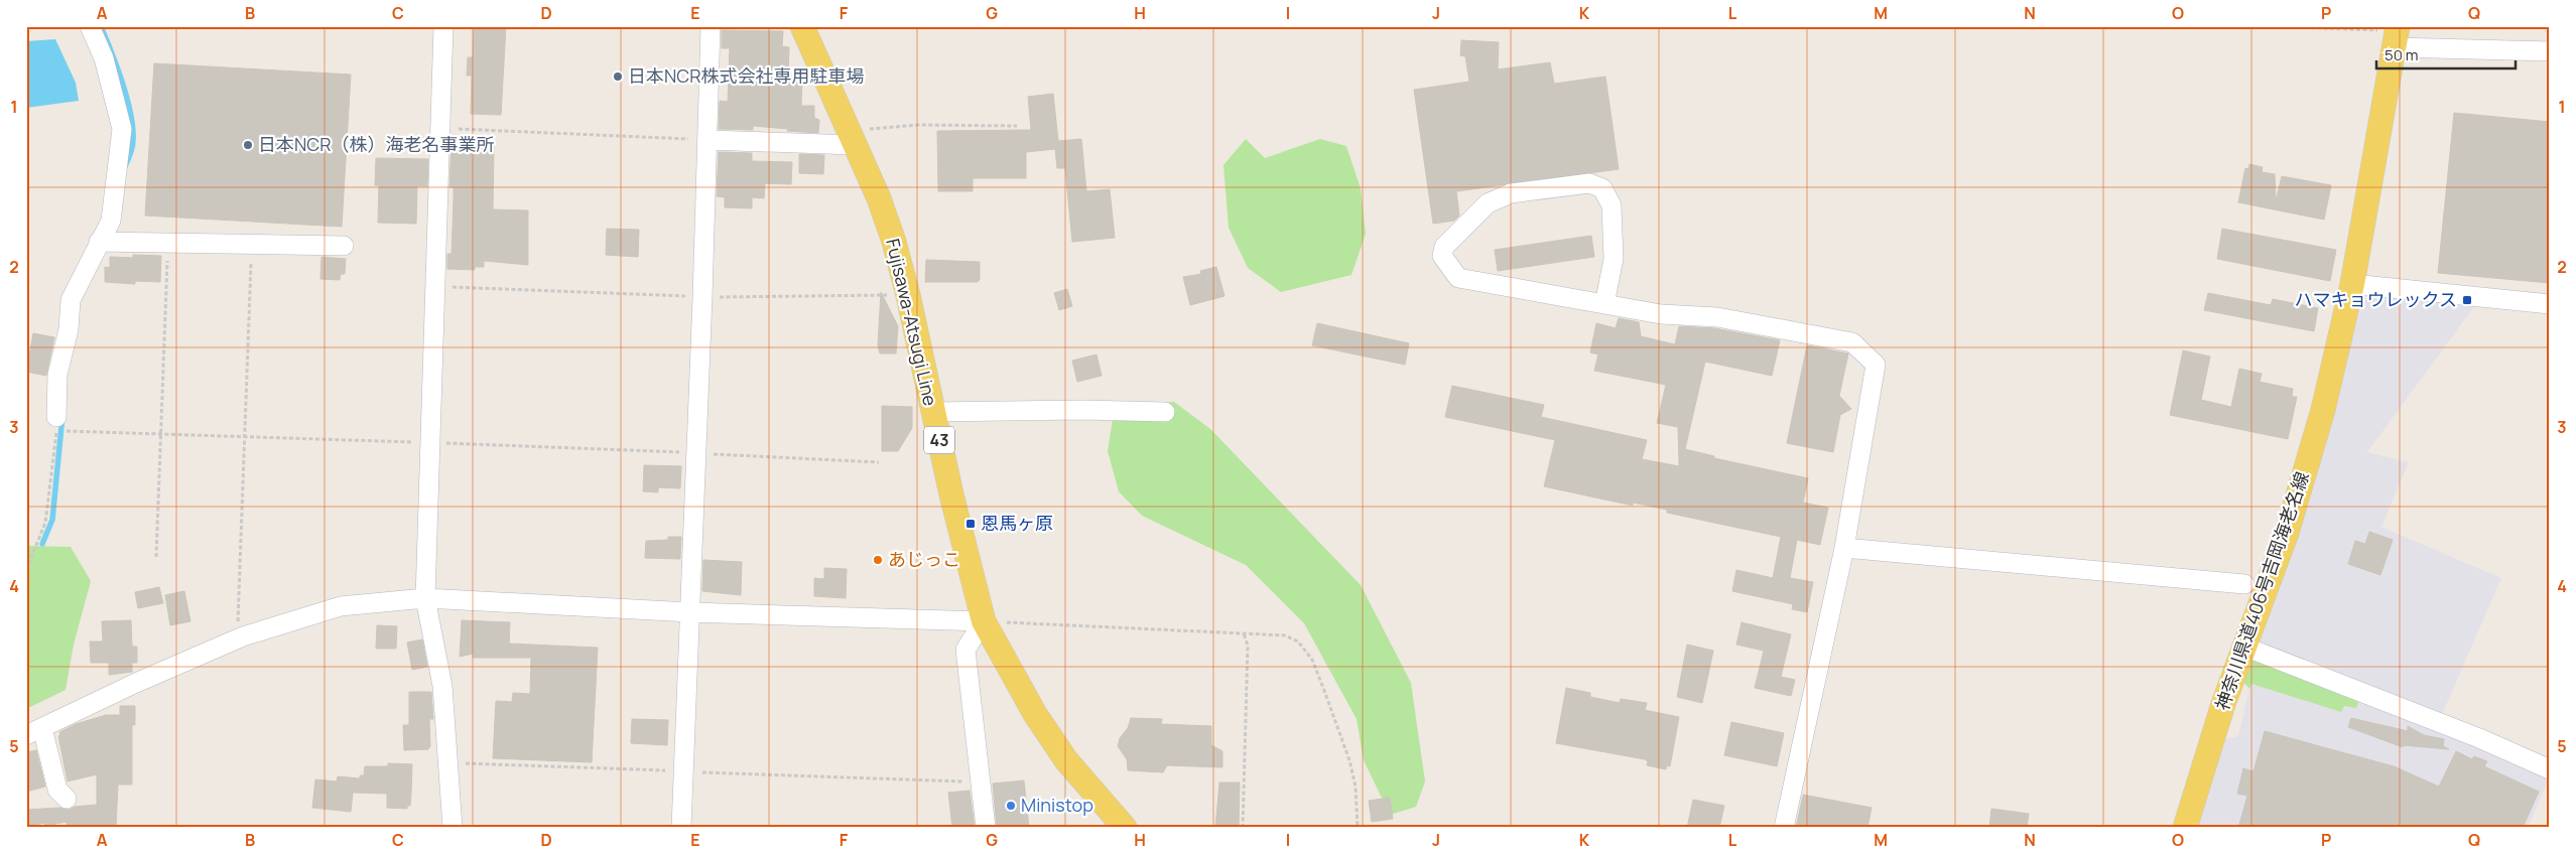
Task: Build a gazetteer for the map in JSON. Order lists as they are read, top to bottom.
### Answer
{
  "streets": {
    "main road": ["Fujisawa-Atsugi Line", "43", "神奈川県道406号吉岡海老名線"]
  },
  "places": {
    "other": [
      "日本NCR株式会社専用駐車場",
      "日本NCR（株）海老名事業所",
      "あじっこ",
      "Ministop"
    ],
    "transit": ["ハマキョウレックス", "恩馬ヶ原"]
  },
  "scale_bar": "50 m",
  "grid": {
    "columns": [
      "A",
      "B",
      "C",
      "D",
      "E",
      "F",
      "G",
      "H",
      "I",
      "J",
      "K",
      "L",
      "M",
      "N",
      "O",
      "P",
      "Q"
    ],
    "rows": [
      "1",
      "2",
      "3",
      "4",
      "5"
    ]
  }
}
